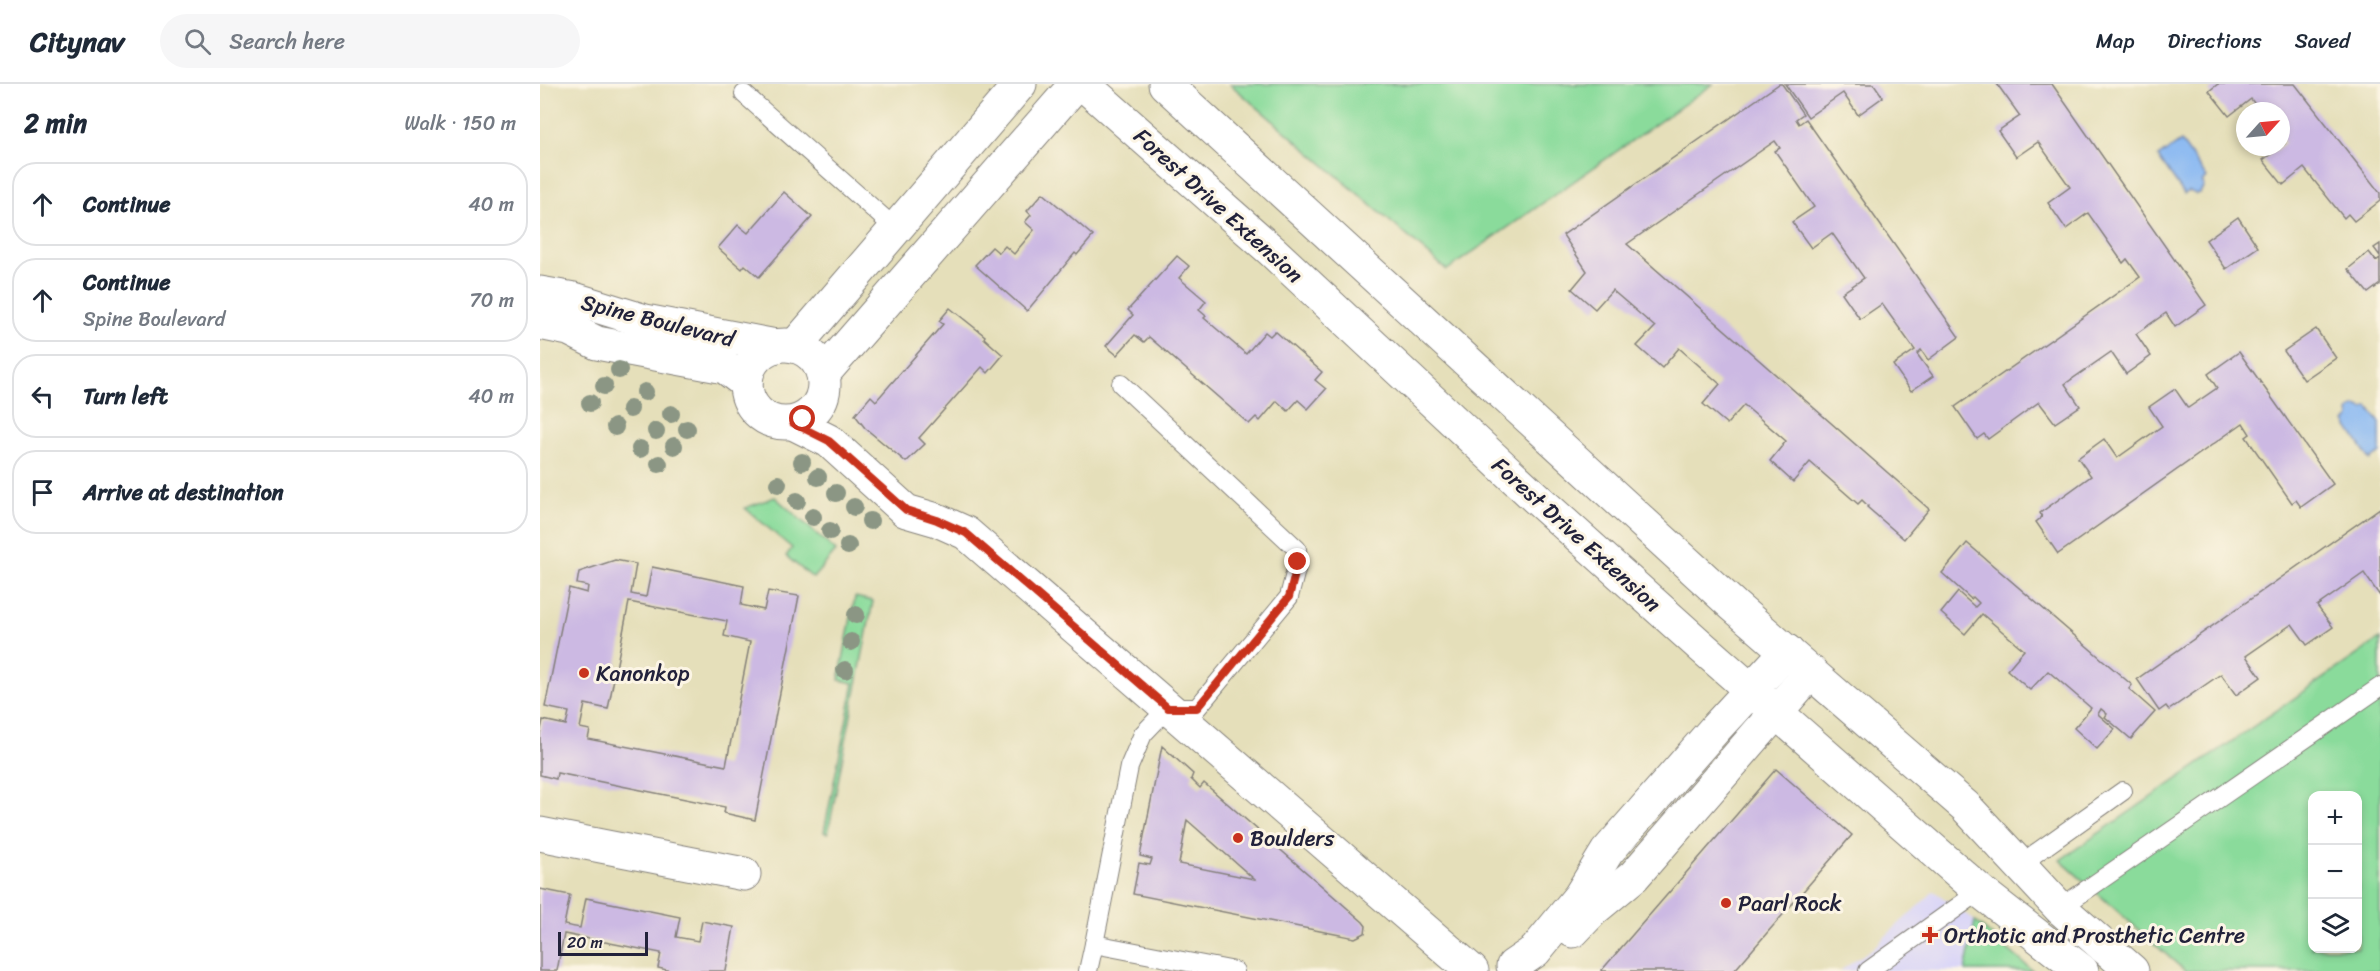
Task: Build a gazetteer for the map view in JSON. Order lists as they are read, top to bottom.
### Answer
{
  "streets": {
    "street": ["Forest Drive Extension", "Spine Boulevard"]
  },
  "places": {
    "other": ["Kanonkop", "Boulders", "Paarl Rock"],
    "health": ["Orthotic and Prosthetic Centre"]
  },
  "scale_bar": "20 m",
  "north": "top right",
  "page": {
    "header": "Citynav",
    "search": "Search here",
    "nav": ["Map", "Directions", "Saved"],
    "heading": ["2 min", "Walk · 150 m"],
    "list": [
      ["Continue", "40 m"],
      ["Continue", "Spine Boulevard", "70 m"],
      ["Turn left", "40 m"],
      "Arrive at destination"
    ],
    "map_buttons": ["+", "−"],
    "scale": "20 m"
  }
}
